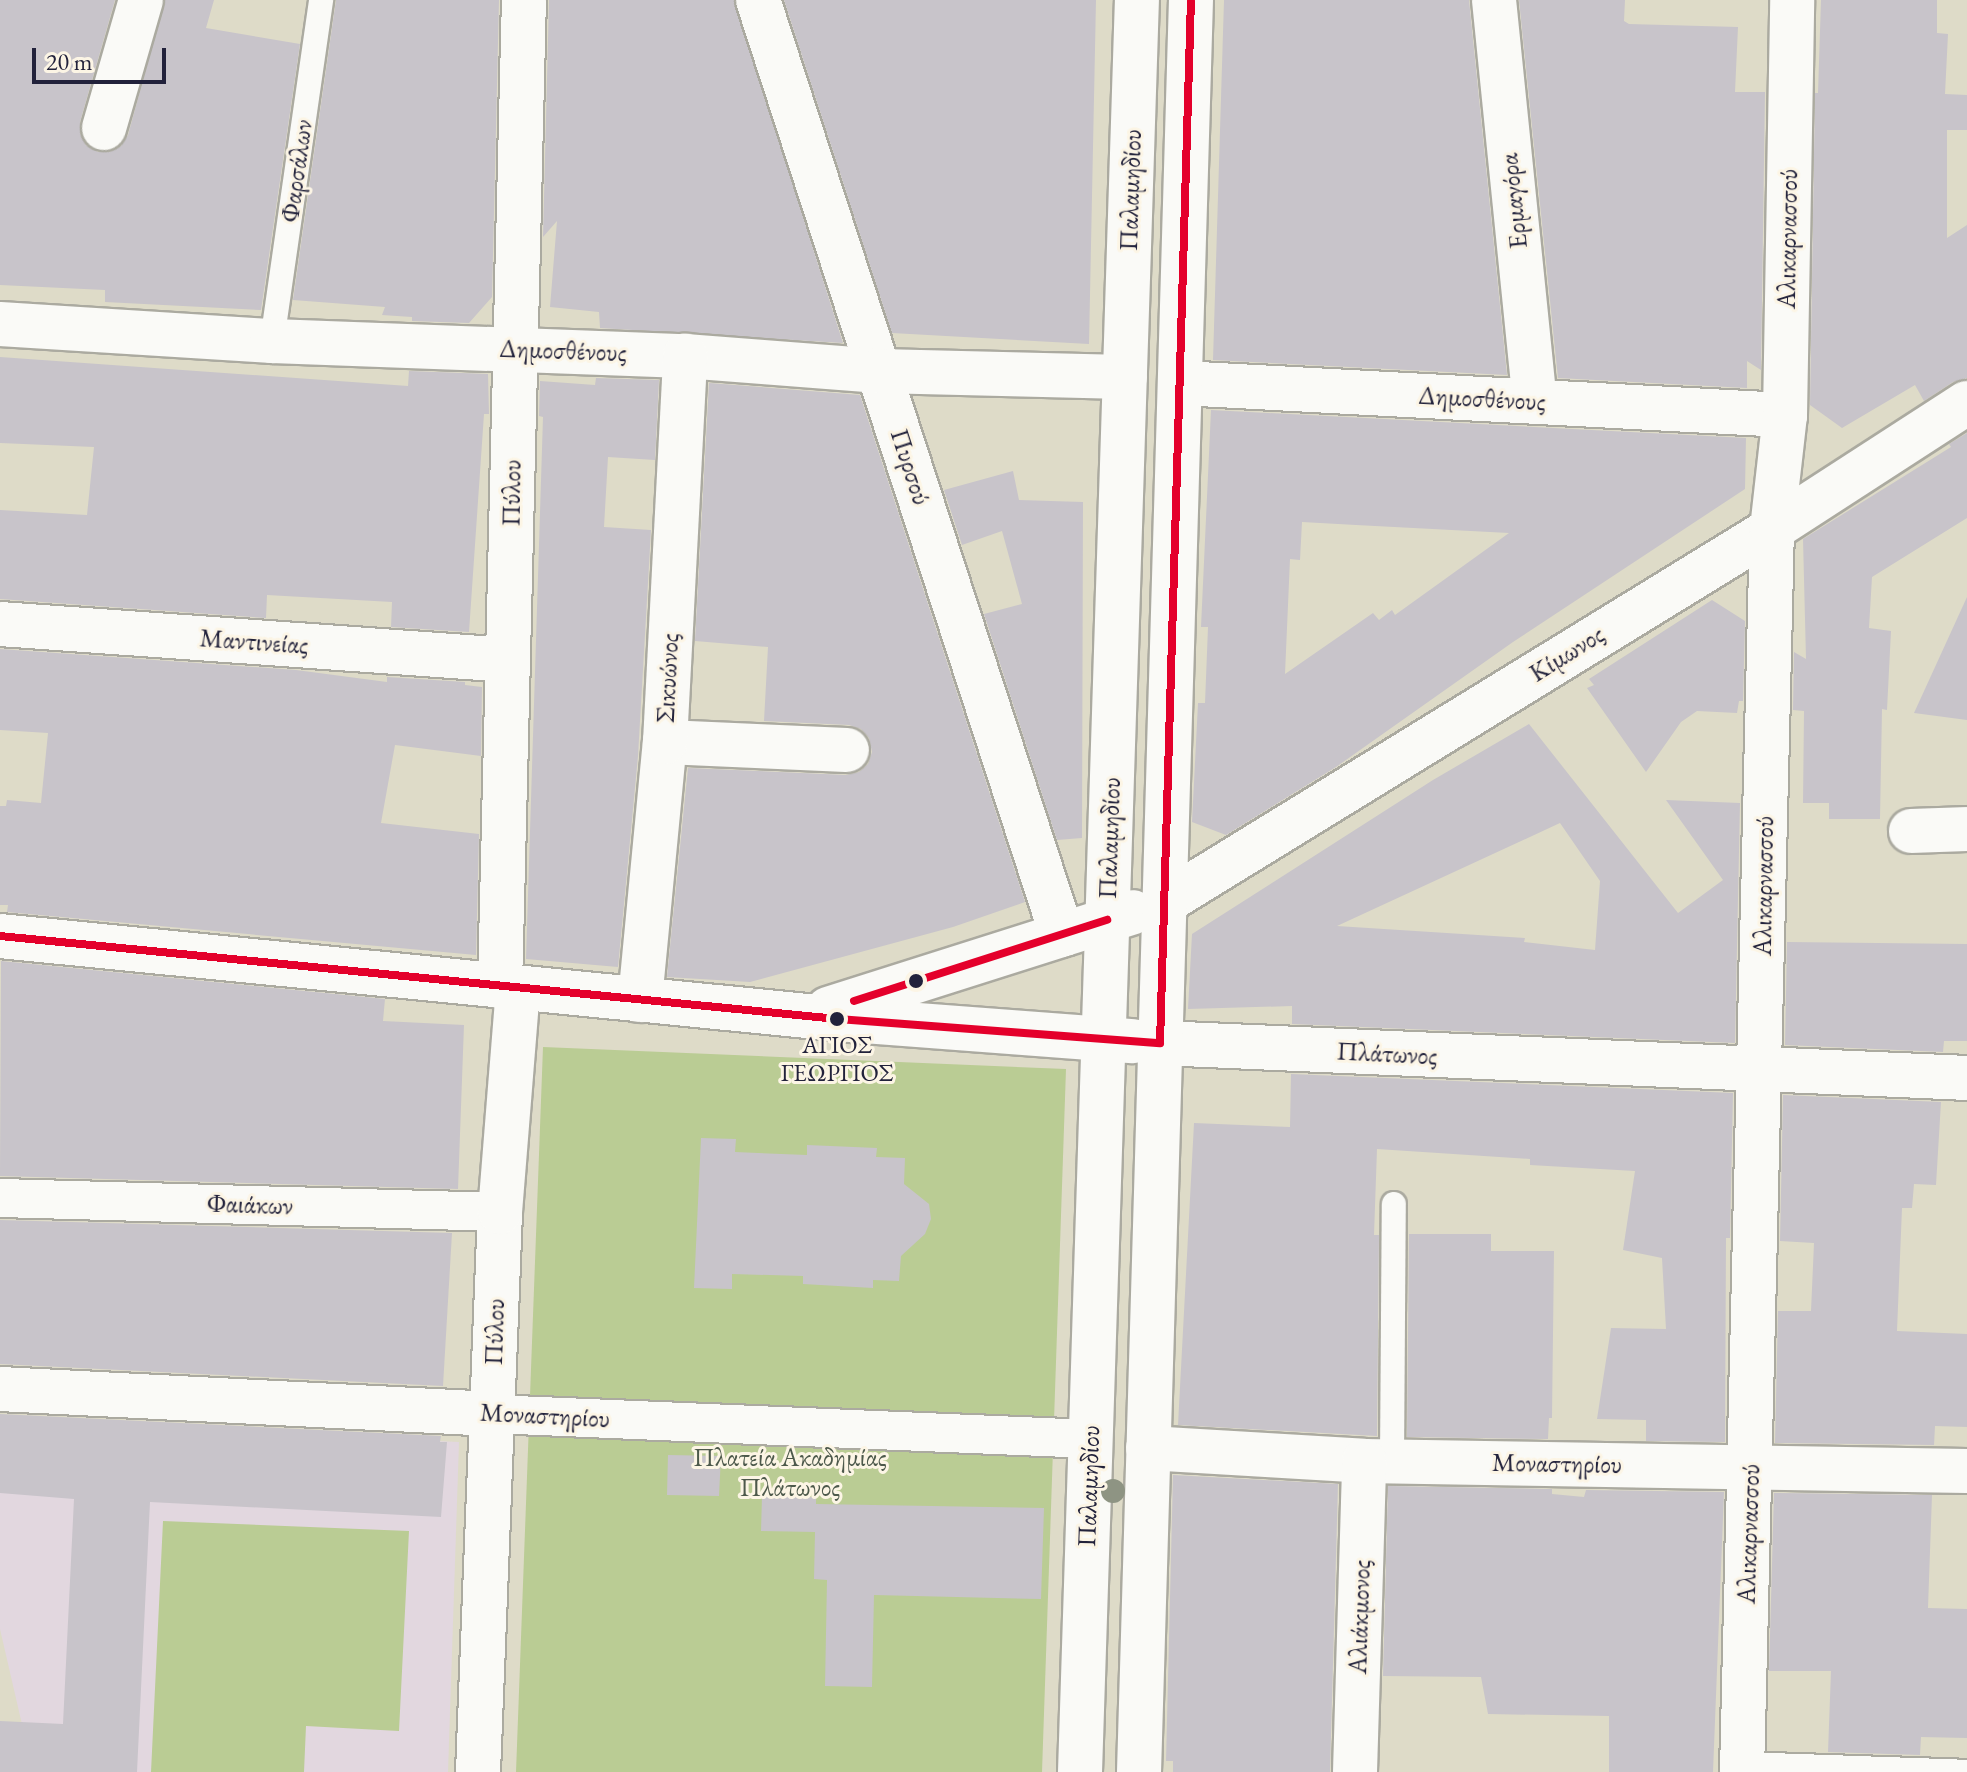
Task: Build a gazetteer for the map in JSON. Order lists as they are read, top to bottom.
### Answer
{
  "streets": {
    "street": [
      "Παλαμηδίου",
      "Ερμαγόρα",
      "Αλικαρνασσού",
      "Δημοσθένους",
      "Πυρσού",
      "Πύλου",
      "Μαντινείας",
      "Κίμωνος",
      "Σικυώνος",
      "Πλάτωνος",
      "Φαιάκων",
      "Μοναστηρίου",
      "Αλιάκμονος"
    ],
    "lane": ["Φαρσάλων"]
  },
  "crossings": [
    ["Φαρσάλων", "Δημοσθένους"],
    ["Παλαμηδίου", "Δημοσθένους"],
    ["Παλαμηδίου", "Κίμωνος"],
    ["Παλαμηδίου", "Πλάτωνος"],
    ["Παλαμηδίου", "Μοναστηρίου"],
    ["Ερμαγόρα", "Δημοσθένους"],
    ["Αλικαρνασσού", "Δημοσθένους"],
    ["Αλικαρνασσού", "Κίμωνος"],
    ["Αλικαρνασσού", "Πλάτωνος"],
    ["Αλικαρνασσού", "Μοναστηρίου"],
    ["Δημοσθένους", "Πυρσού"],
    ["Δημοσθένους", "Πύλου"],
    ["Δημοσθένους", "Σικυώνος"],
    ["Πυρσού", "Πλάτωνος"],
    ["Πύλου", "Μαντινείας"],
    ["Πύλου", "Πλάτωνος"],
    ["Πύλου", "Φαιάκων"],
    ["Πύλου", "Μοναστηρίου"],
    ["Κίμωνος", "Πλάτωνος"],
    ["Σικυώνος", "Πλάτωνος"],
    ["Μοναστηρίου", "Αλιάκμονος"]
  ],
  "parks": ["Πλατεία Ακαδημίας Πλάτωνος"],
  "places": ["ΑΓΙΟΣ ΓΕΩΡΓΙΟΣ"],
  "scale_bar": "20 m"
}
